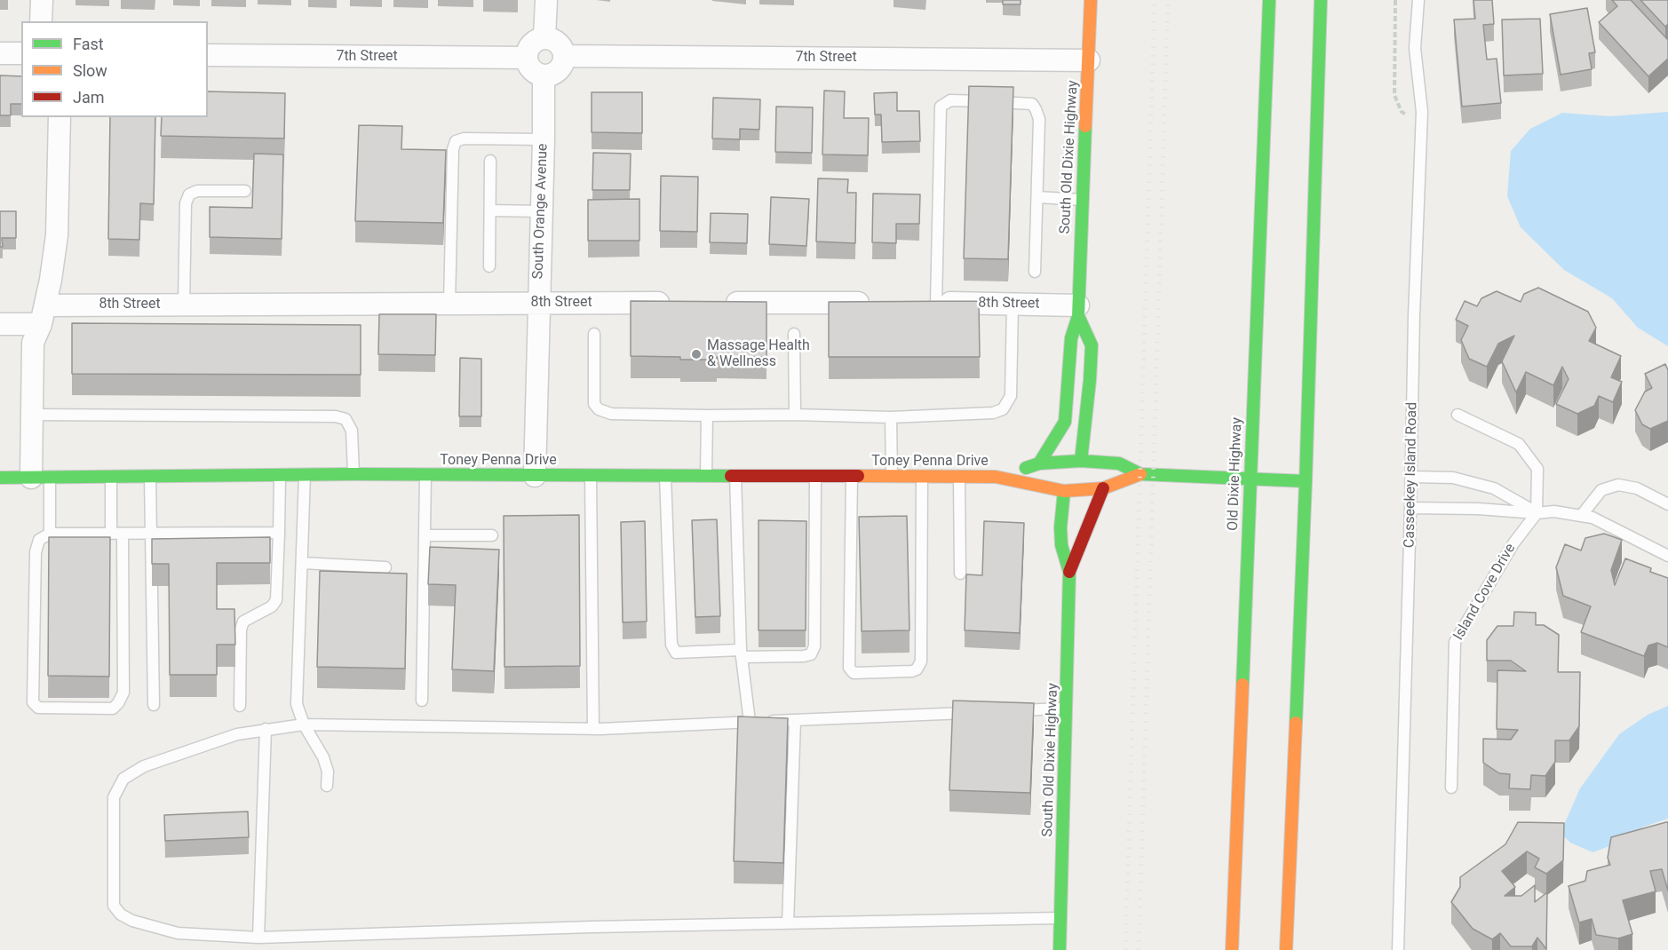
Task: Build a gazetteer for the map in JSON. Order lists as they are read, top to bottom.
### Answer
{
  "streets": {
    "street": [
      "7th Street",
      "South Old Dixie Highway",
      "South Orange Avenue",
      "8th Street",
      "Toney Penna Drive",
      "Old Dixie Highway"
    ],
    "lane": ["Casseekey Island Road", "Island Cove Drive"]
  },
  "crossings": [
    ["7th Street", "South Old Dixie Highway"],
    ["7th Street", "South Orange Avenue"],
    ["South Old Dixie Highway", "8th Street"],
    ["South Old Dixie Highway", "Toney Penna Drive"],
    ["South Orange Avenue", "8th Street"],
    ["South Orange Avenue", "Toney Penna Drive"],
    ["Toney Penna Drive", "Old Dixie Highway"]
  ],
  "places": ["Massage Health & Wellness"],
  "legend": ["Fast", "Slow", "Jam"]
}
